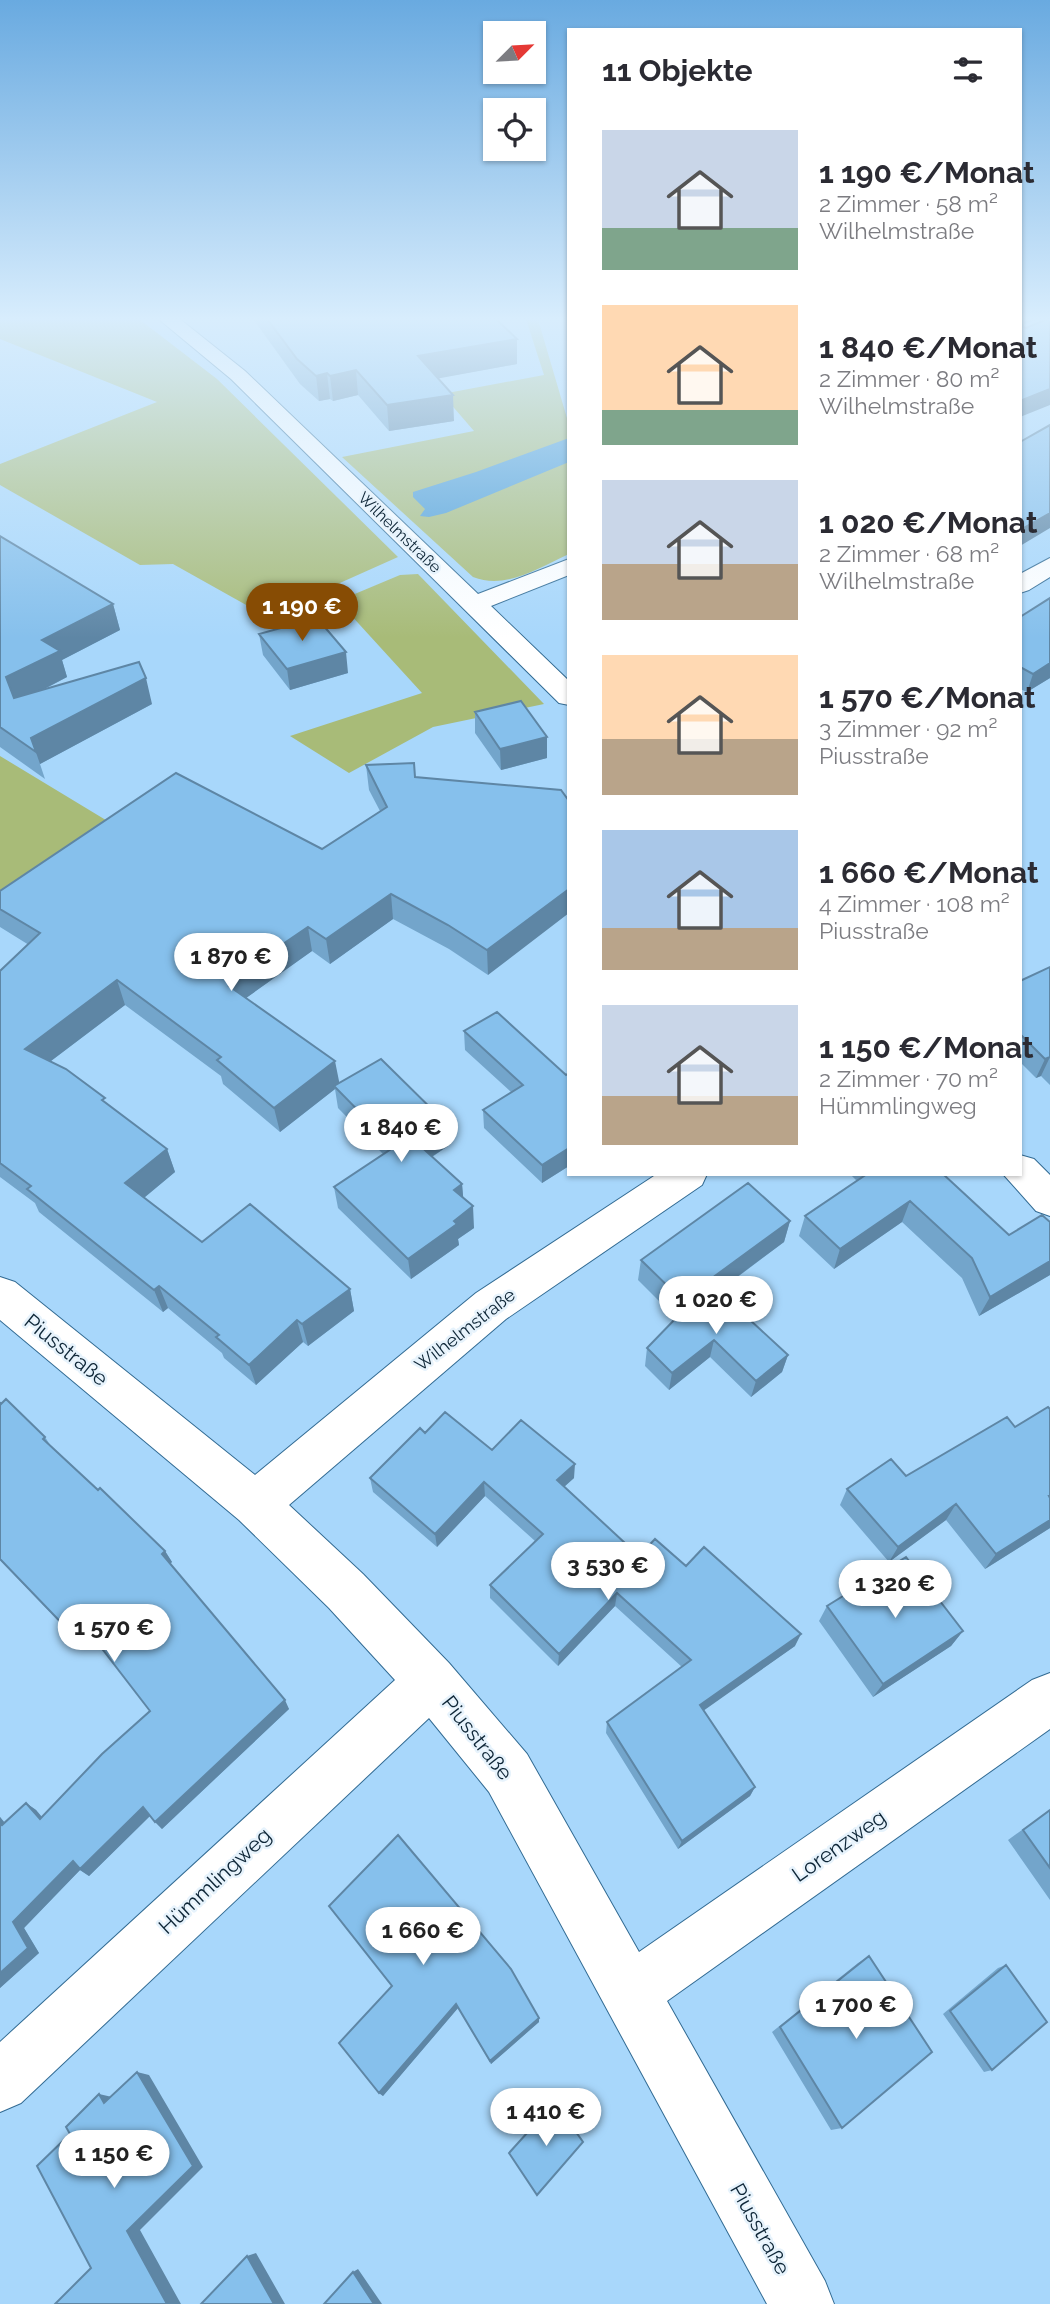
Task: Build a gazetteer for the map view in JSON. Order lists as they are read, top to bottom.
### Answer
{
  "streets": {
    "street": [
      "Wilhelmstraße",
      "Piusstraße",
      "Lorenzweg",
      "Hümmlingweg"
    ]
  },
  "crossings": [
    ["Wilhelmstraße", "Piusstraße"],
    ["Piusstraße", "Lorenzweg"],
    ["Piusstraße", "Hümmlingweg"]
  ],
  "north": "top right",
  "page": {
    "heading": "11 Objekte",
    "list": [
      {
        "name": "1 190 €/Monat",
        "note": "2 Zimmer · 58 m² · Wilhelmstraße"
      },
      {
        "name": "1 840 €/Monat",
        "note": "2 Zimmer · 80 m² · Wilhelmstraße"
      },
      {
        "name": "1 020 €/Monat",
        "note": "2 Zimmer · 68 m² · Wilhelmstraße"
      },
      {
        "name": "1 570 €/Monat",
        "note": "3 Zimmer · 92 m² · Piusstraße"
      },
      {
        "name": "1 660 €/Monat",
        "note": "4 Zimmer · 108 m² · Piusstraße"
      },
      {
        "name": "1 150 €/Monat",
        "note": "2 Zimmer · 70 m² · Hümmlingweg"
      }
    ],
    "price": [
      "1 190 €",
      "1 870 €",
      "1 840 €",
      "1 020 €",
      "3 530 €",
      "1 320 €",
      "1 570 €",
      "1 660 €",
      "1 700 €",
      "1 410 €",
      "1 150 €"
    ]
  }
}
